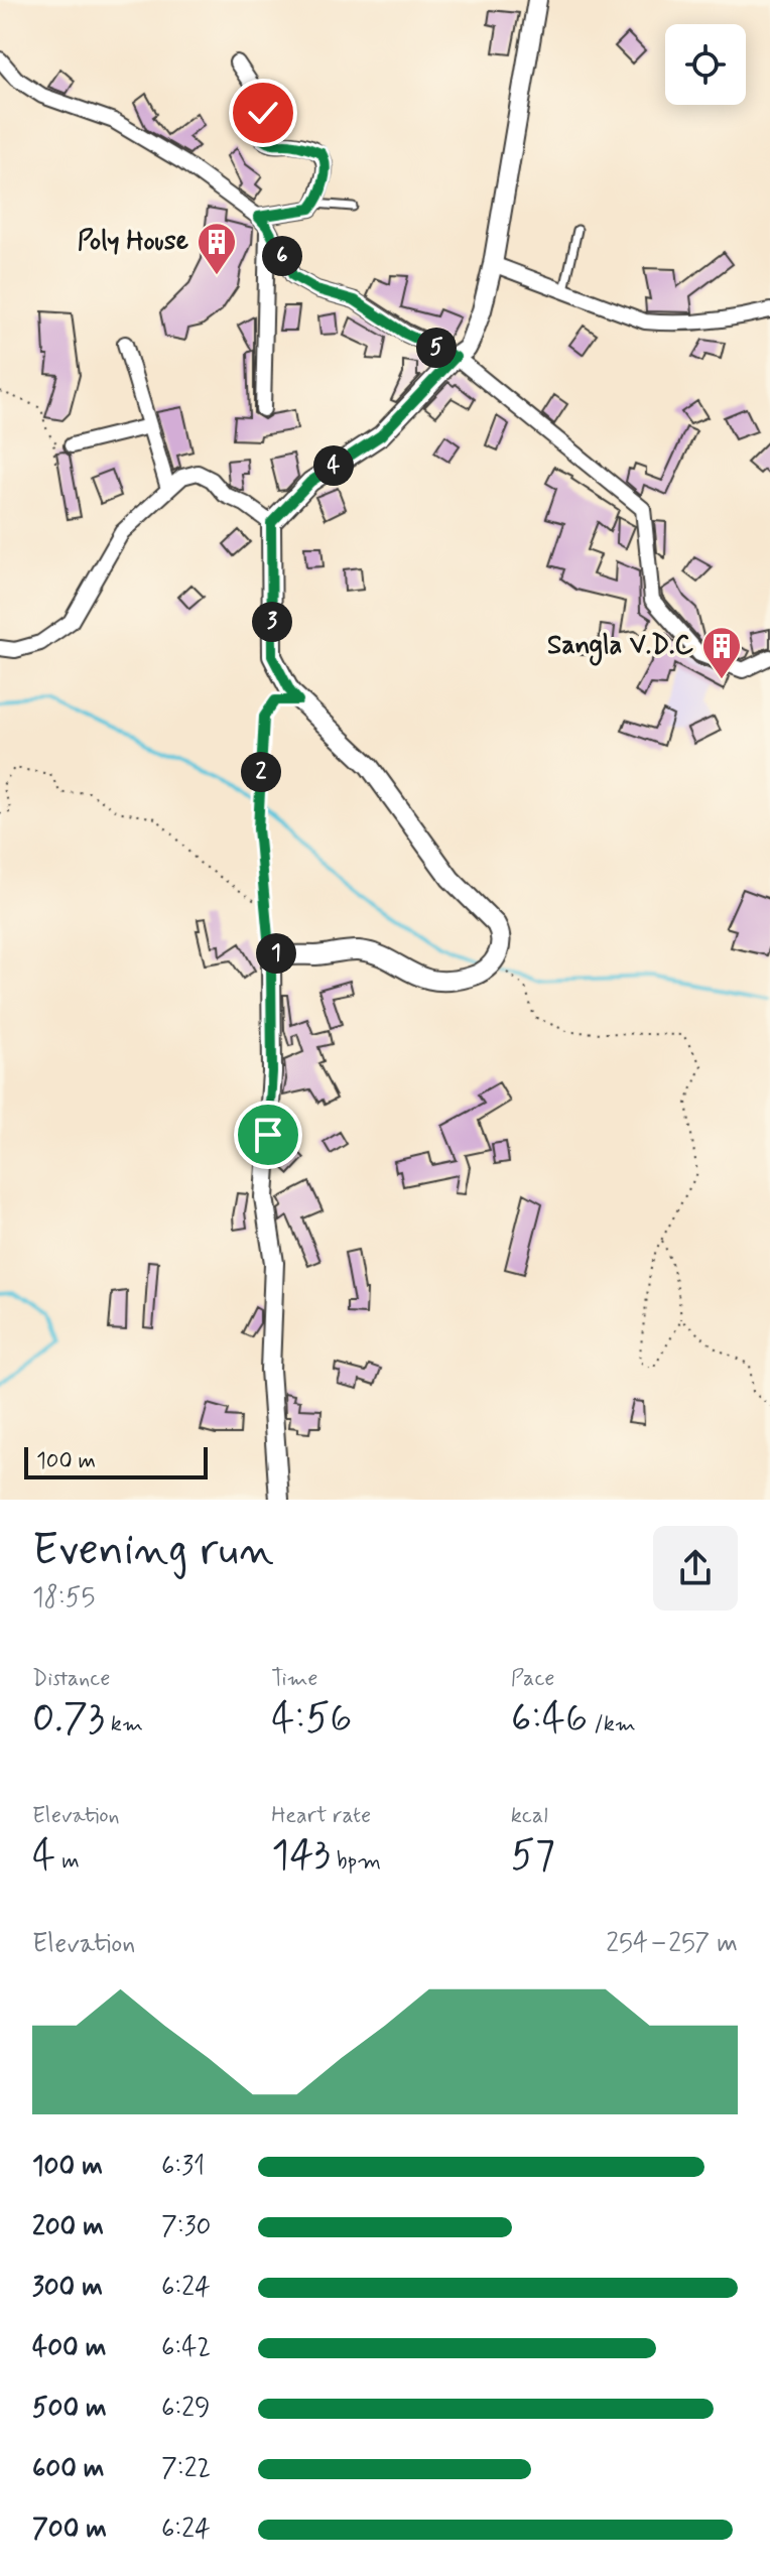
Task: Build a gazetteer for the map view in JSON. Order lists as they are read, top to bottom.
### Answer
{
  "places": {
    "building": ["Poly House", "Sangla V.D.C"]
  },
  "scale_bar": "100 m",
  "page": {
    "pins": [
      "6",
      "5",
      "4",
      "3",
      "2",
      "1"
    ],
    "scale": "100 m",
    "heading": ["Evening run", "18:55"],
    "stats": [
      ["Distance", "0.73 km"],
      ["Time", "4:56"],
      ["Pace", "6:46 /km"],
      ["Elevation", "4 m"],
      ["Heart rate", "143 bpm"],
      ["kcal", "57"]
    ],
    "chart": ["Elevation", "254–257 m"],
    "list": [
      {
        "name": "100 m",
        "note": "6:31"
      },
      {
        "name": "200 m",
        "note": "7:30"
      },
      {
        "name": "300 m",
        "note": "6:24"
      },
      {
        "name": "400 m",
        "note": "6:42"
      },
      {
        "name": "500 m",
        "note": "6:29"
      },
      {
        "name": "600 m",
        "note": "7:22"
      },
      {
        "name": "700 m",
        "note": "6:24"
      }
    ]
  }
}
